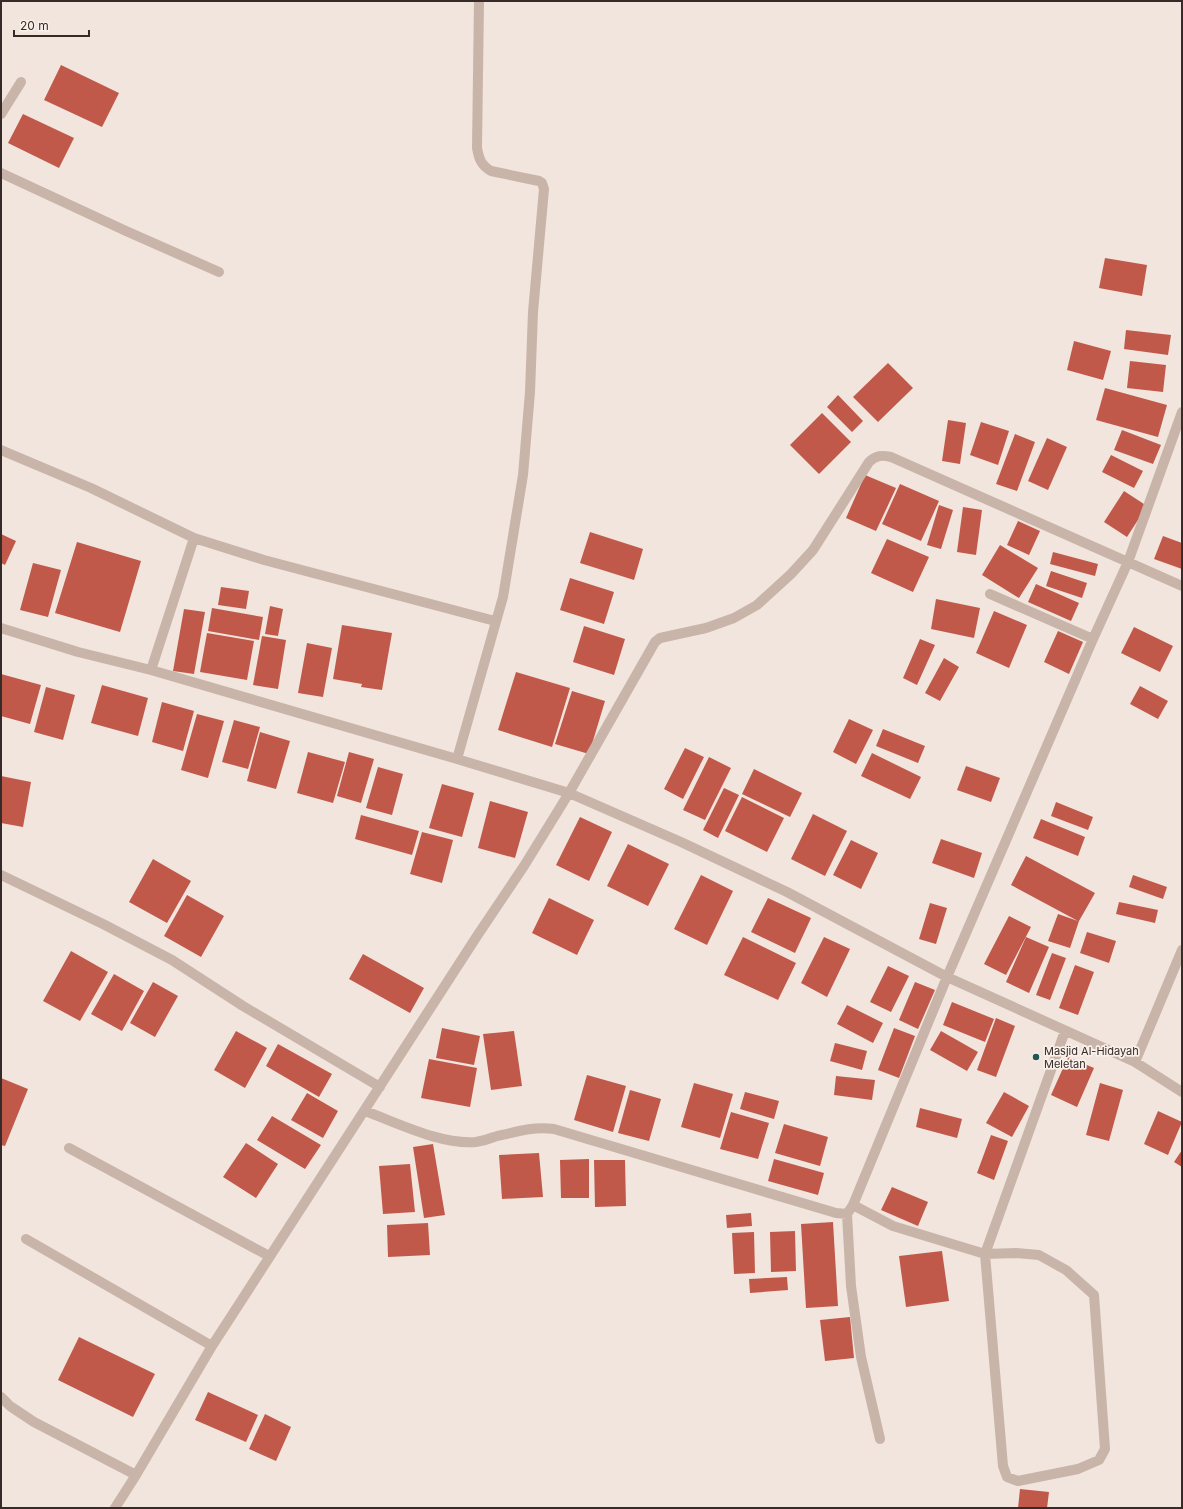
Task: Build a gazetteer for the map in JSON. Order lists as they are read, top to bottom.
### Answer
{
  "places": ["Masjid Al-Hidayah Meletan"],
  "scale_bar": "20 m"
}
